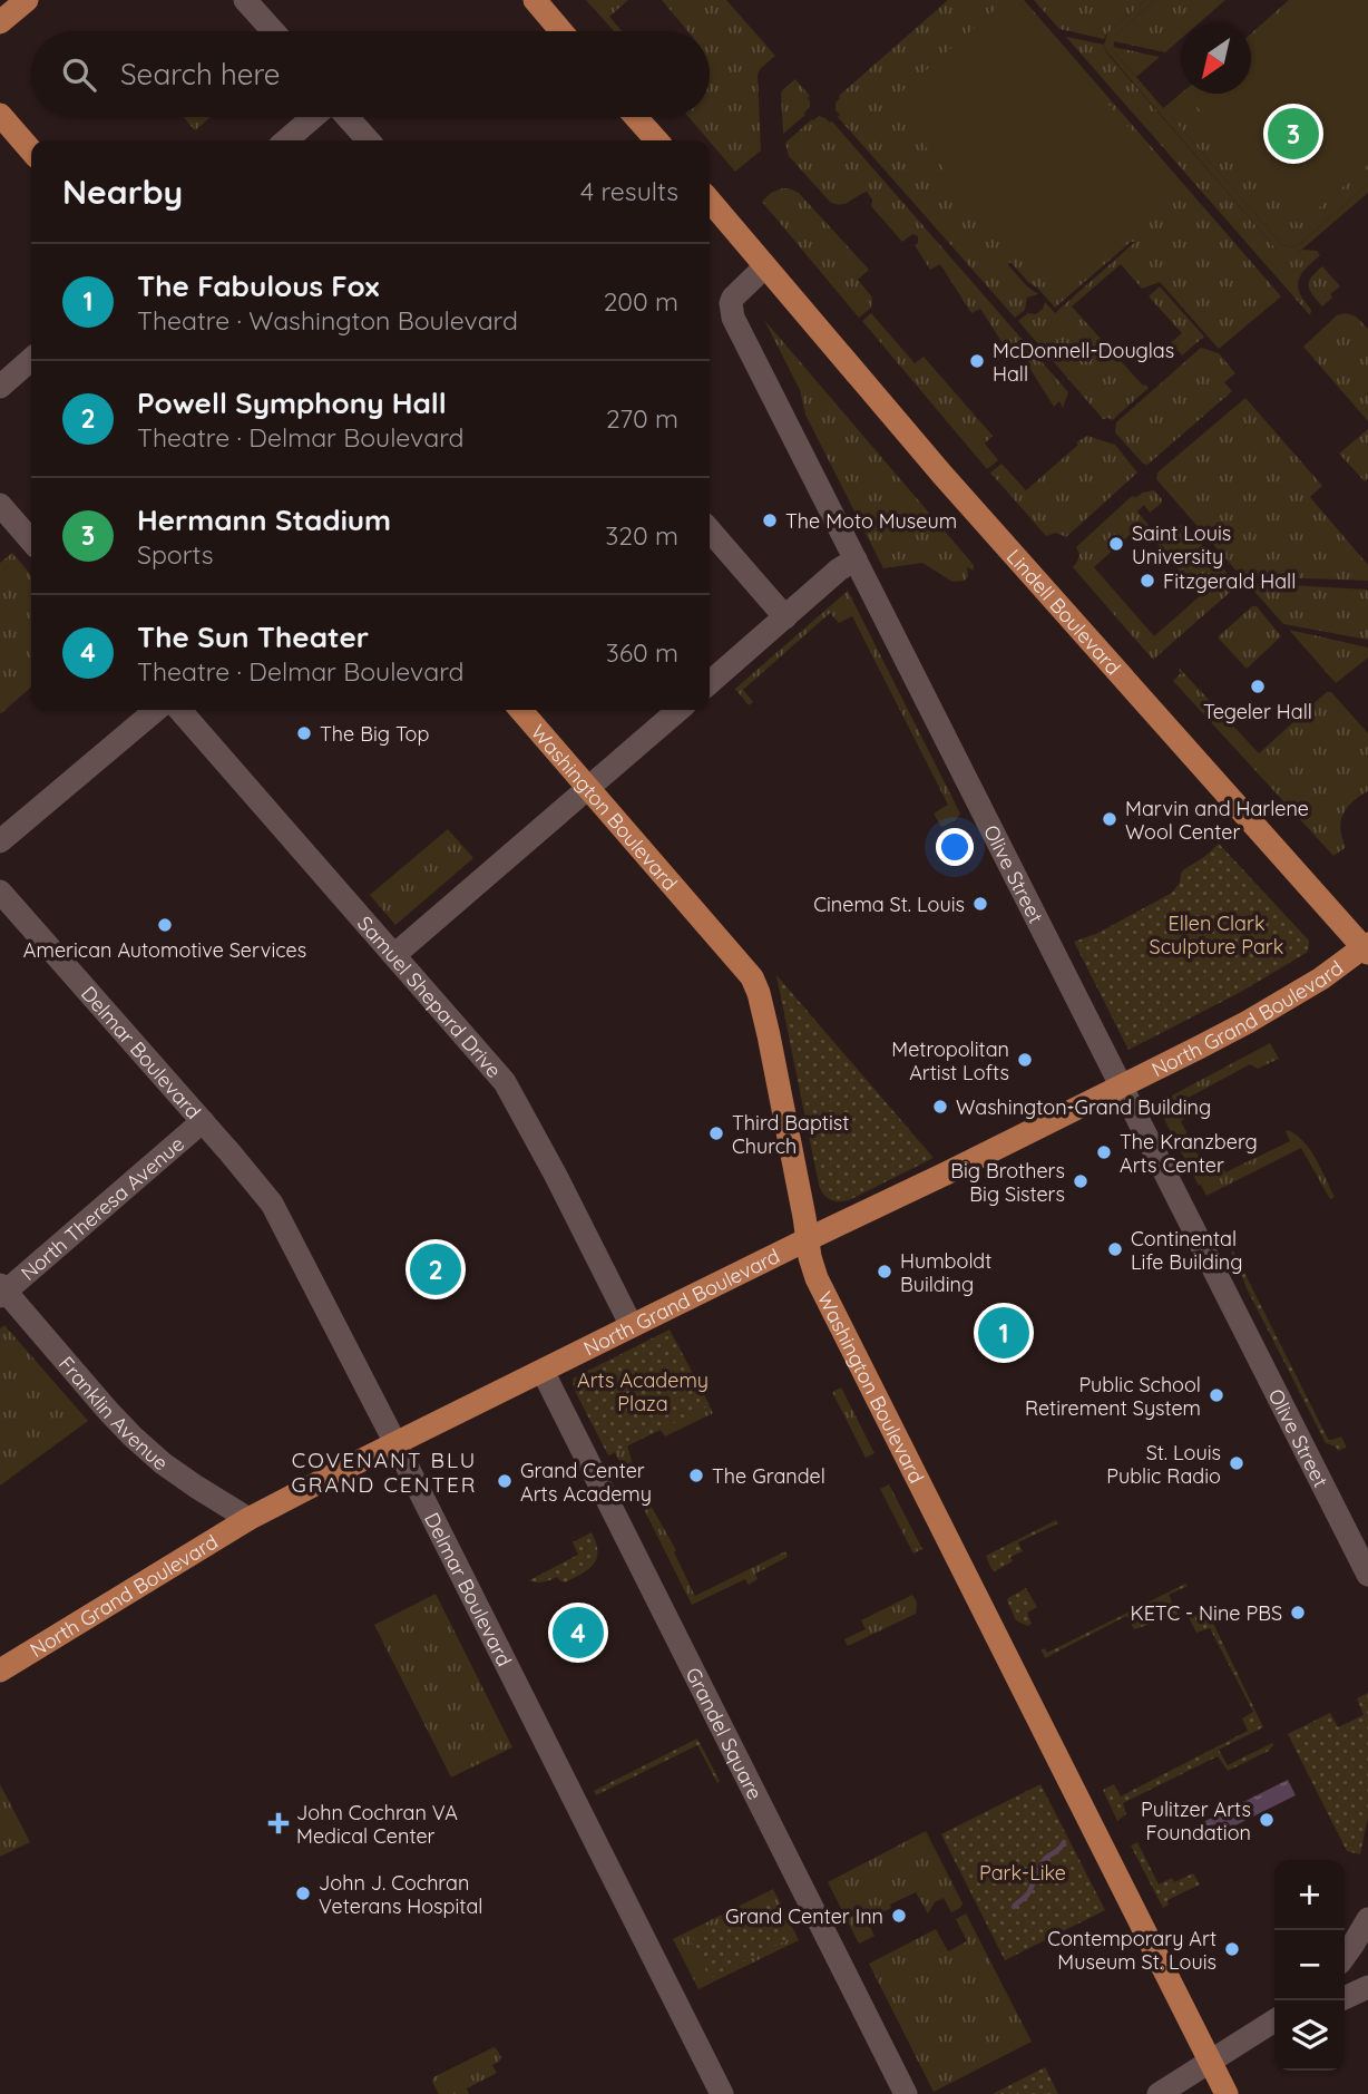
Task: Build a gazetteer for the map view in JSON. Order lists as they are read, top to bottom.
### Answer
{
  "streets": {
    "main road": ["Lindell Boulevard", "Washington Boulevard", "North Grand Boulevard"],
    "street": [
      "Olive Street",
      "Samuel Shepard Drive",
      "Delmar Boulevard",
      "North Theresa Avenue",
      "Franklin Avenue",
      "Grandel Square"
    ]
  },
  "crossings": [
    ["Lindell Boulevard", "Olive Street"],
    ["Lindell Boulevard", "North Grand Boulevard"],
    ["Washington Boulevard", "North Grand Boulevard"],
    ["Olive Street", "North Grand Boulevard"],
    ["Samuel Shepard Drive", "North Grand Boulevard"],
    ["North Grand Boulevard", "Delmar Boulevard"],
    ["North Grand Boulevard", "Franklin Avenue"],
    ["North Grand Boulevard", "Grandel Square"],
    ["Delmar Boulevard", "North Theresa Avenue"],
    ["North Theresa Avenue", "Franklin Avenue"]
  ],
  "districts": ["COVENANT BLU GRAND CENTER"],
  "parks": ["Ellen Clark Sculpture Park", "Arts Academy Plaza", "Park-Like"],
  "places": {
    "other": [
      "McDonnell-Douglas Hall",
      "The Moto Museum",
      "Saint Louis University",
      "Fitzgerald Hall",
      "Tegeler Hall",
      "The Big Top",
      "Marvin and Harlene Wool Center",
      "Cinema St. Louis",
      "American Automotive Services",
      "Metropolitan Artist Lofts",
      "Washington-Grand Building",
      "Third Baptist Church",
      "The Kranzberg Arts Center",
      "Big Brothers Big Sisters",
      "Continental Life Building",
      "Humboldt Building",
      "Public School Retirement System",
      "St. Louis Public Radio",
      "The Grandel",
      "Grand Center Arts Academy",
      "KETC - Nine PBS",
      "Pulitzer Arts Foundation",
      "John J. Cochran Veterans Hospital",
      "Grand Center Inn",
      "Contemporary Art Museum St. Louis"
    ],
    "health": ["John Cochran VA Medical Center"]
  },
  "north": "bottom left",
  "page": {
    "search": "Search here",
    "pins": [
      "3",
      "2",
      "1",
      "4"
    ],
    "heading": ["Nearby", "4 results"],
    "list": [
      {
        "mark": "1",
        "name": "The Fabulous Fox",
        "note": "Theatre · Washington Boulevard",
        "value": "200 m"
      },
      {
        "mark": "2",
        "name": "Powell Symphony Hall",
        "note": "Theatre · Delmar Boulevard",
        "value": "270 m"
      },
      {
        "mark": "3",
        "name": "Hermann Stadium",
        "note": "Sports",
        "value": "320 m"
      },
      {
        "mark": "4",
        "name": "The Sun Theater",
        "note": "Theatre · Delmar Boulevard",
        "value": "360 m"
      }
    ],
    "map_buttons": ["+", "−"]
  }
}
